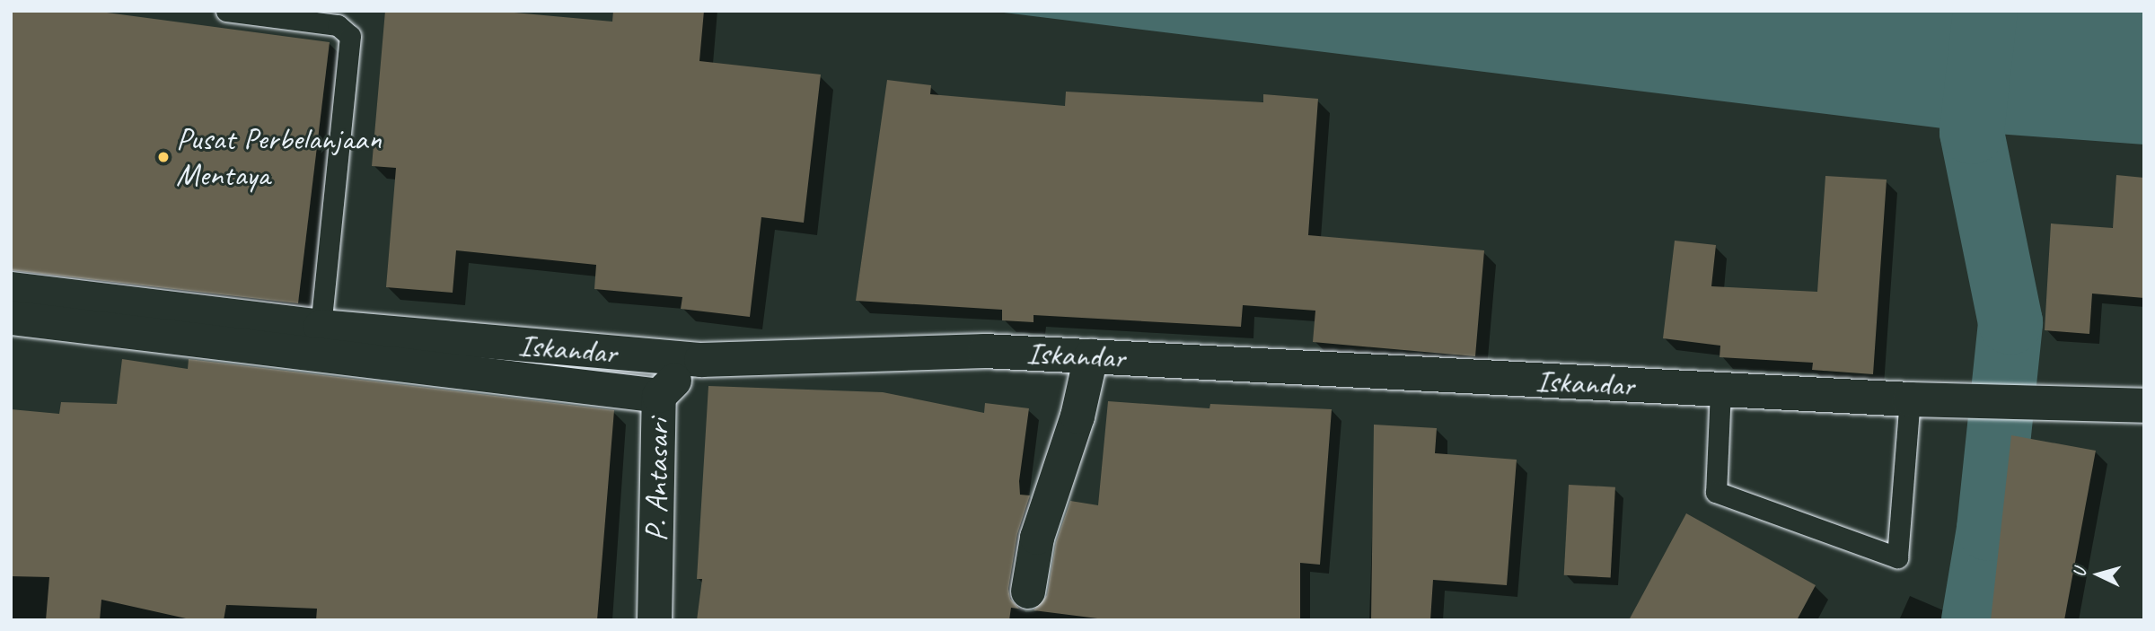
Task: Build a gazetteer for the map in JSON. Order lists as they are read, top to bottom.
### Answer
{
  "streets": {
    "street": ["Iskandar", "P. Antasari"]
  },
  "crossings": [
    ["Iskandar", "P. Antasari"]
  ],
  "places": ["Pusat Perbelanjaan Mentaya"],
  "north": "left"
}
